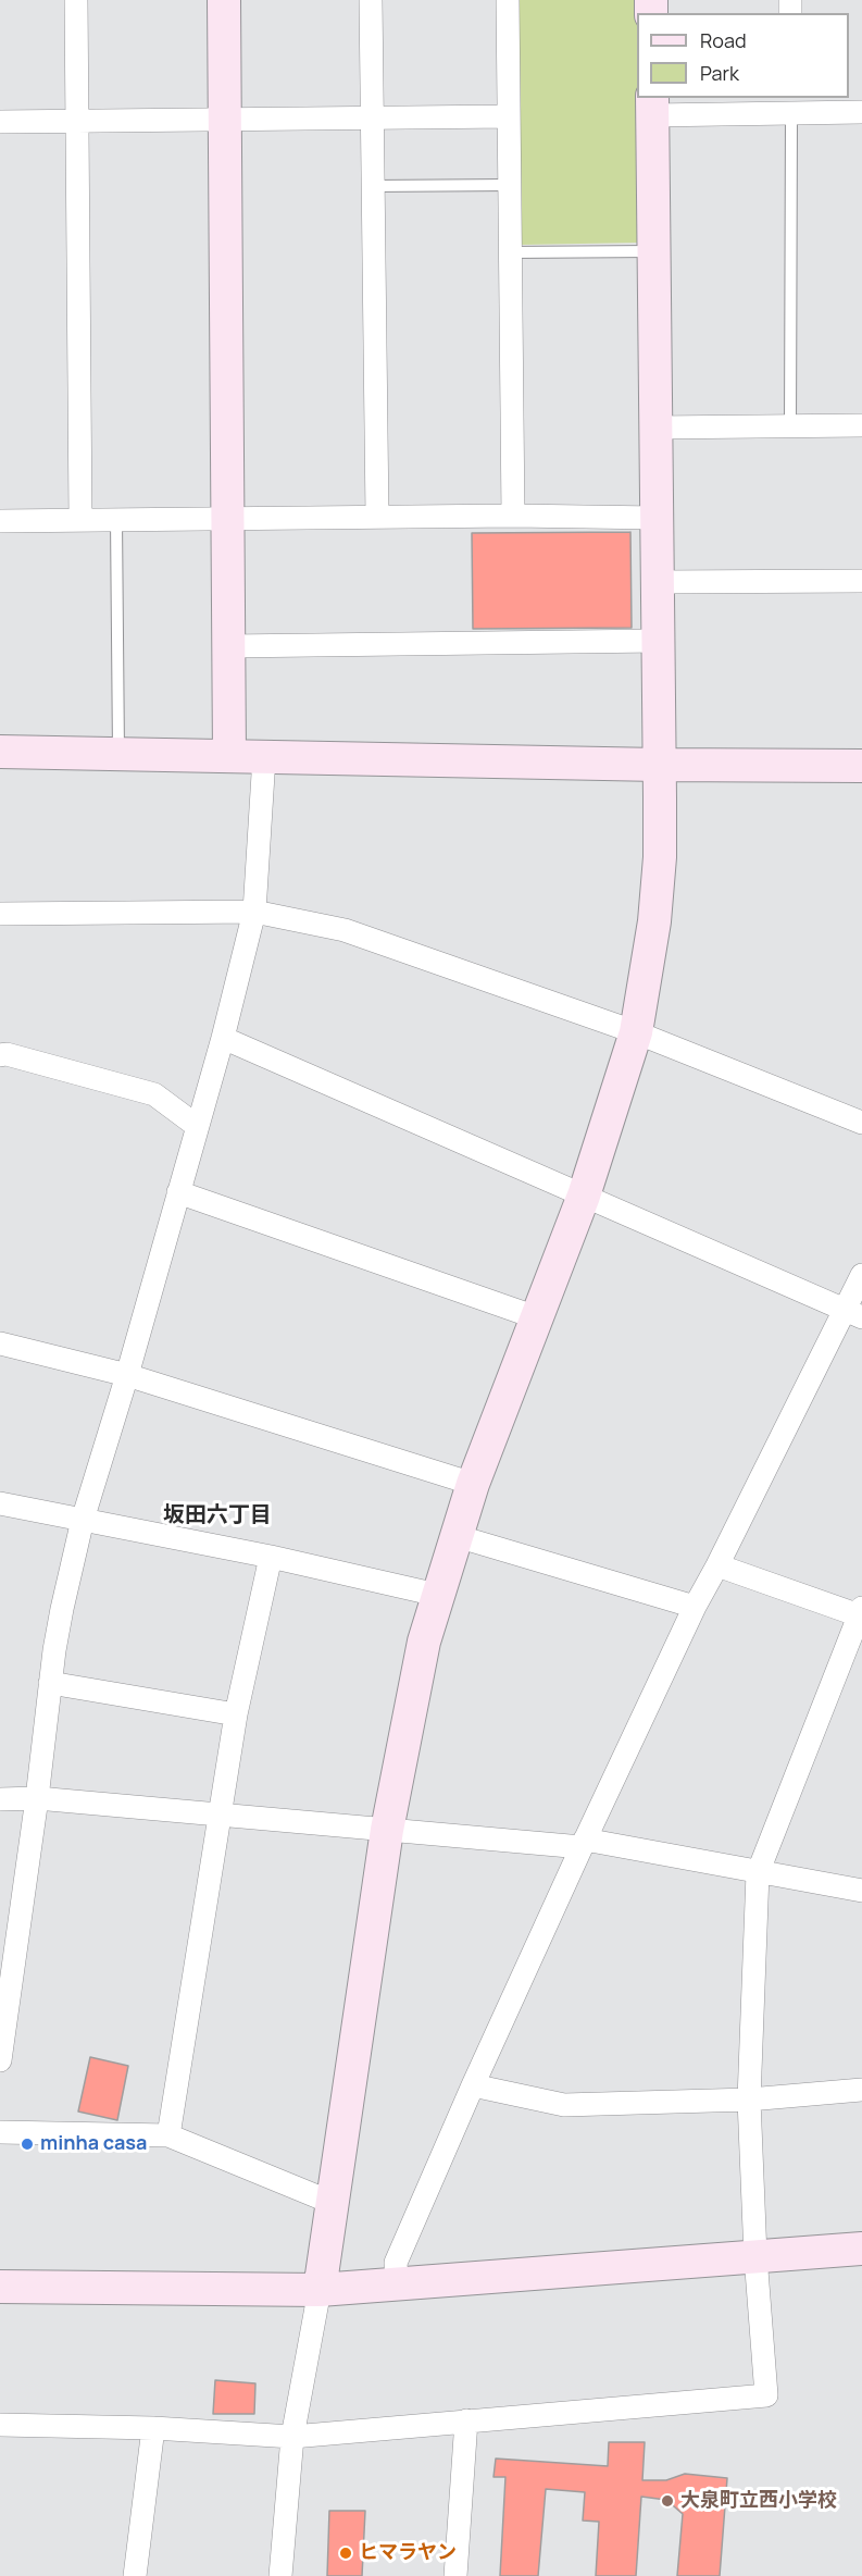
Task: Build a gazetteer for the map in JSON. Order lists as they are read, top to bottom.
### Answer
{
  "districts": ["坂田六丁目"],
  "places": ["minha casa", "大泉町立西小学校", "ヒマラヤン"],
  "legend": ["Road", "Park"]
}
